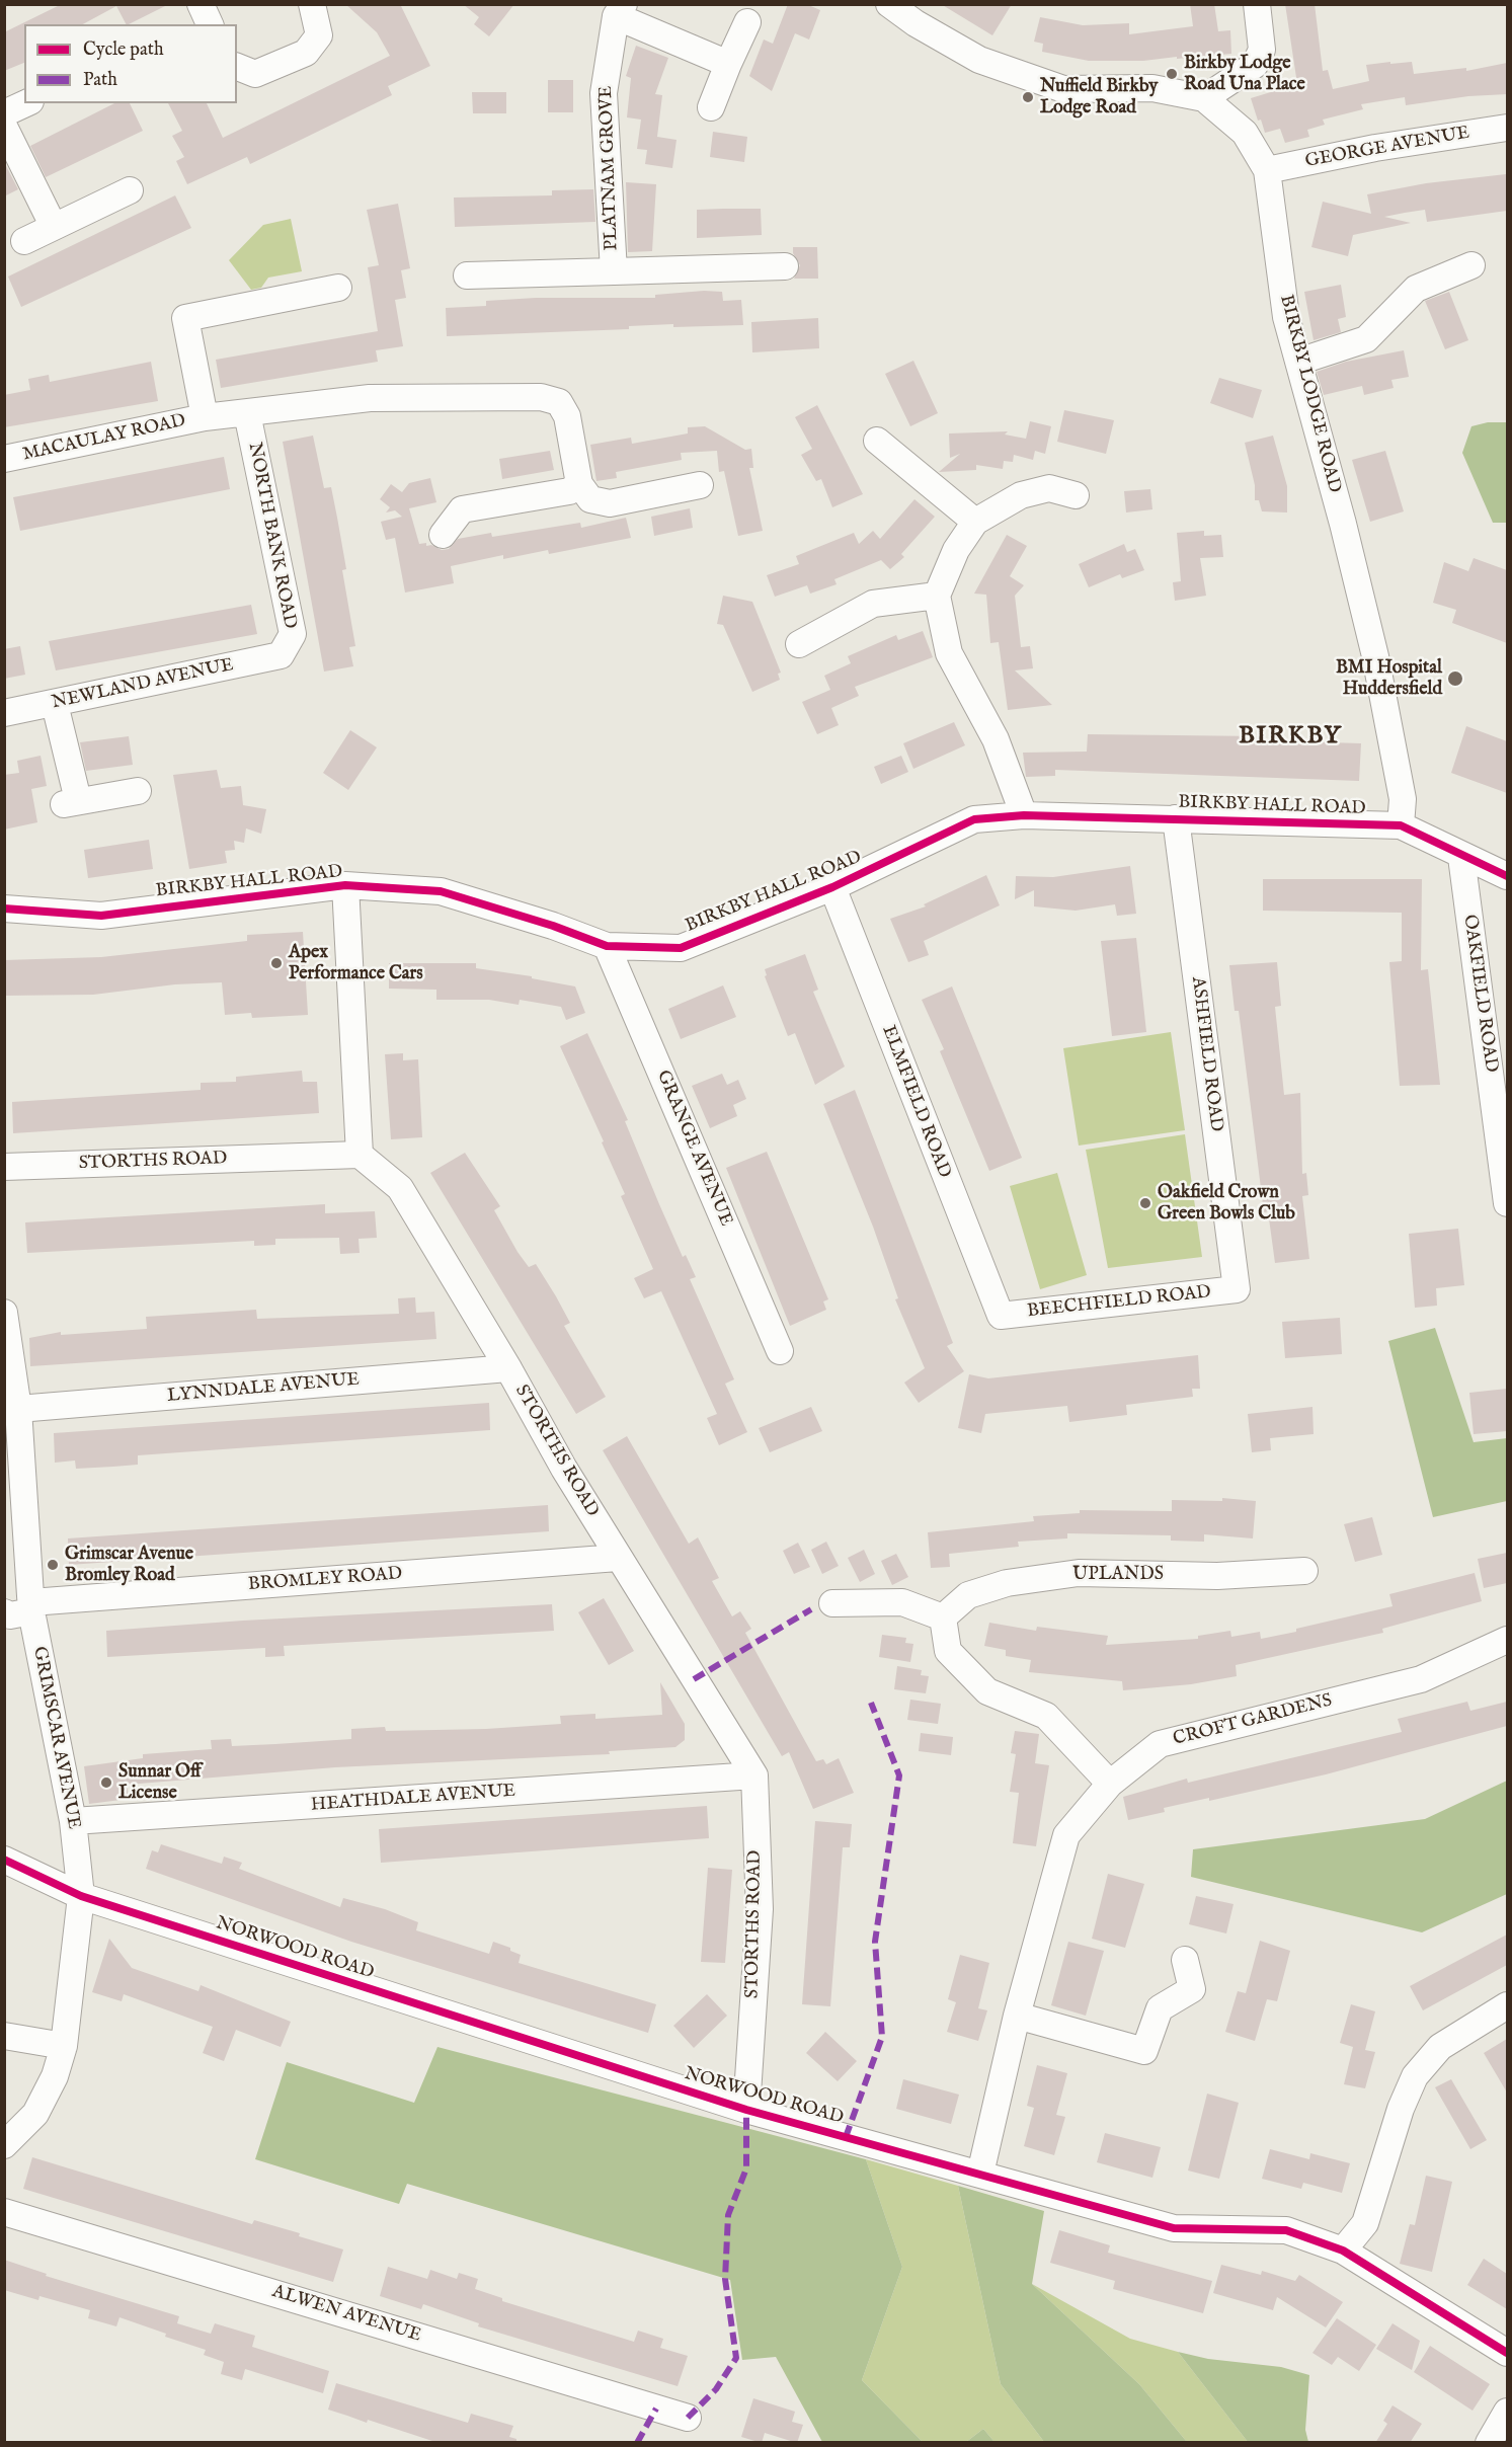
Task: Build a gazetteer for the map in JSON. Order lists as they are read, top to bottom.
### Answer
{
  "streets": {
    "street": [
      "GEORGE AVENUE",
      "PLATNAM GROVE",
      "BIRKBY LODGE ROAD",
      "MACAULAY ROAD",
      "NORTH BANK ROAD",
      "NEWLAND AVENUE",
      "BIRKBY HALL ROAD",
      "OAKFIELD ROAD",
      "ASHFIELD ROAD",
      "ELMFIELD ROAD",
      "GRANGE AVENUE",
      "STORTHS ROAD",
      "BEECHFIELD ROAD",
      "LYNNDALE AVENUE",
      "UPLANDS",
      "BROMLEY ROAD",
      "CROFT GARDENS",
      "GRIMSCAR AVENUE",
      "HEATHDALE AVENUE",
      "NORWOOD ROAD",
      "ALWEN AVENUE"
    ]
  },
  "crossings": [
    ["GEORGE AVENUE", "BIRKBY LODGE ROAD"],
    ["BIRKBY LODGE ROAD", "BIRKBY HALL ROAD"],
    ["MACAULAY ROAD", "NORTH BANK ROAD"],
    ["NORTH BANK ROAD", "NEWLAND AVENUE"],
    ["BIRKBY HALL ROAD", "OAKFIELD ROAD"],
    ["BIRKBY HALL ROAD", "ASHFIELD ROAD"],
    ["BIRKBY HALL ROAD", "ELMFIELD ROAD"],
    ["BIRKBY HALL ROAD", "GRANGE AVENUE"],
    ["ASHFIELD ROAD", "BEECHFIELD ROAD"],
    ["ELMFIELD ROAD", "BEECHFIELD ROAD"],
    ["STORTHS ROAD", "LYNNDALE AVENUE"],
    ["STORTHS ROAD", "BROMLEY ROAD"],
    ["STORTHS ROAD", "HEATHDALE AVENUE"],
    ["STORTHS ROAD", "NORWOOD ROAD"],
    ["LYNNDALE AVENUE", "GRIMSCAR AVENUE"],
    ["BROMLEY ROAD", "GRIMSCAR AVENUE"],
    ["CROFT GARDENS", "NORWOOD ROAD"],
    ["GRIMSCAR AVENUE", "HEATHDALE AVENUE"],
    ["GRIMSCAR AVENUE", "NORWOOD ROAD"]
  ],
  "districts": ["BIRKBY"],
  "places": [
    "Birkby Lodge Road Una Place",
    "Nuffield Birkby Lodge Road",
    "BMI Hospital Huddersfield",
    "Apex Performance Cars",
    "Oakfield Crown Green Bowls Club",
    "Grimscar Avenue Bromley Road",
    "Sunnar Off License"
  ],
  "legend": ["Cycle path", "Path"]
}
